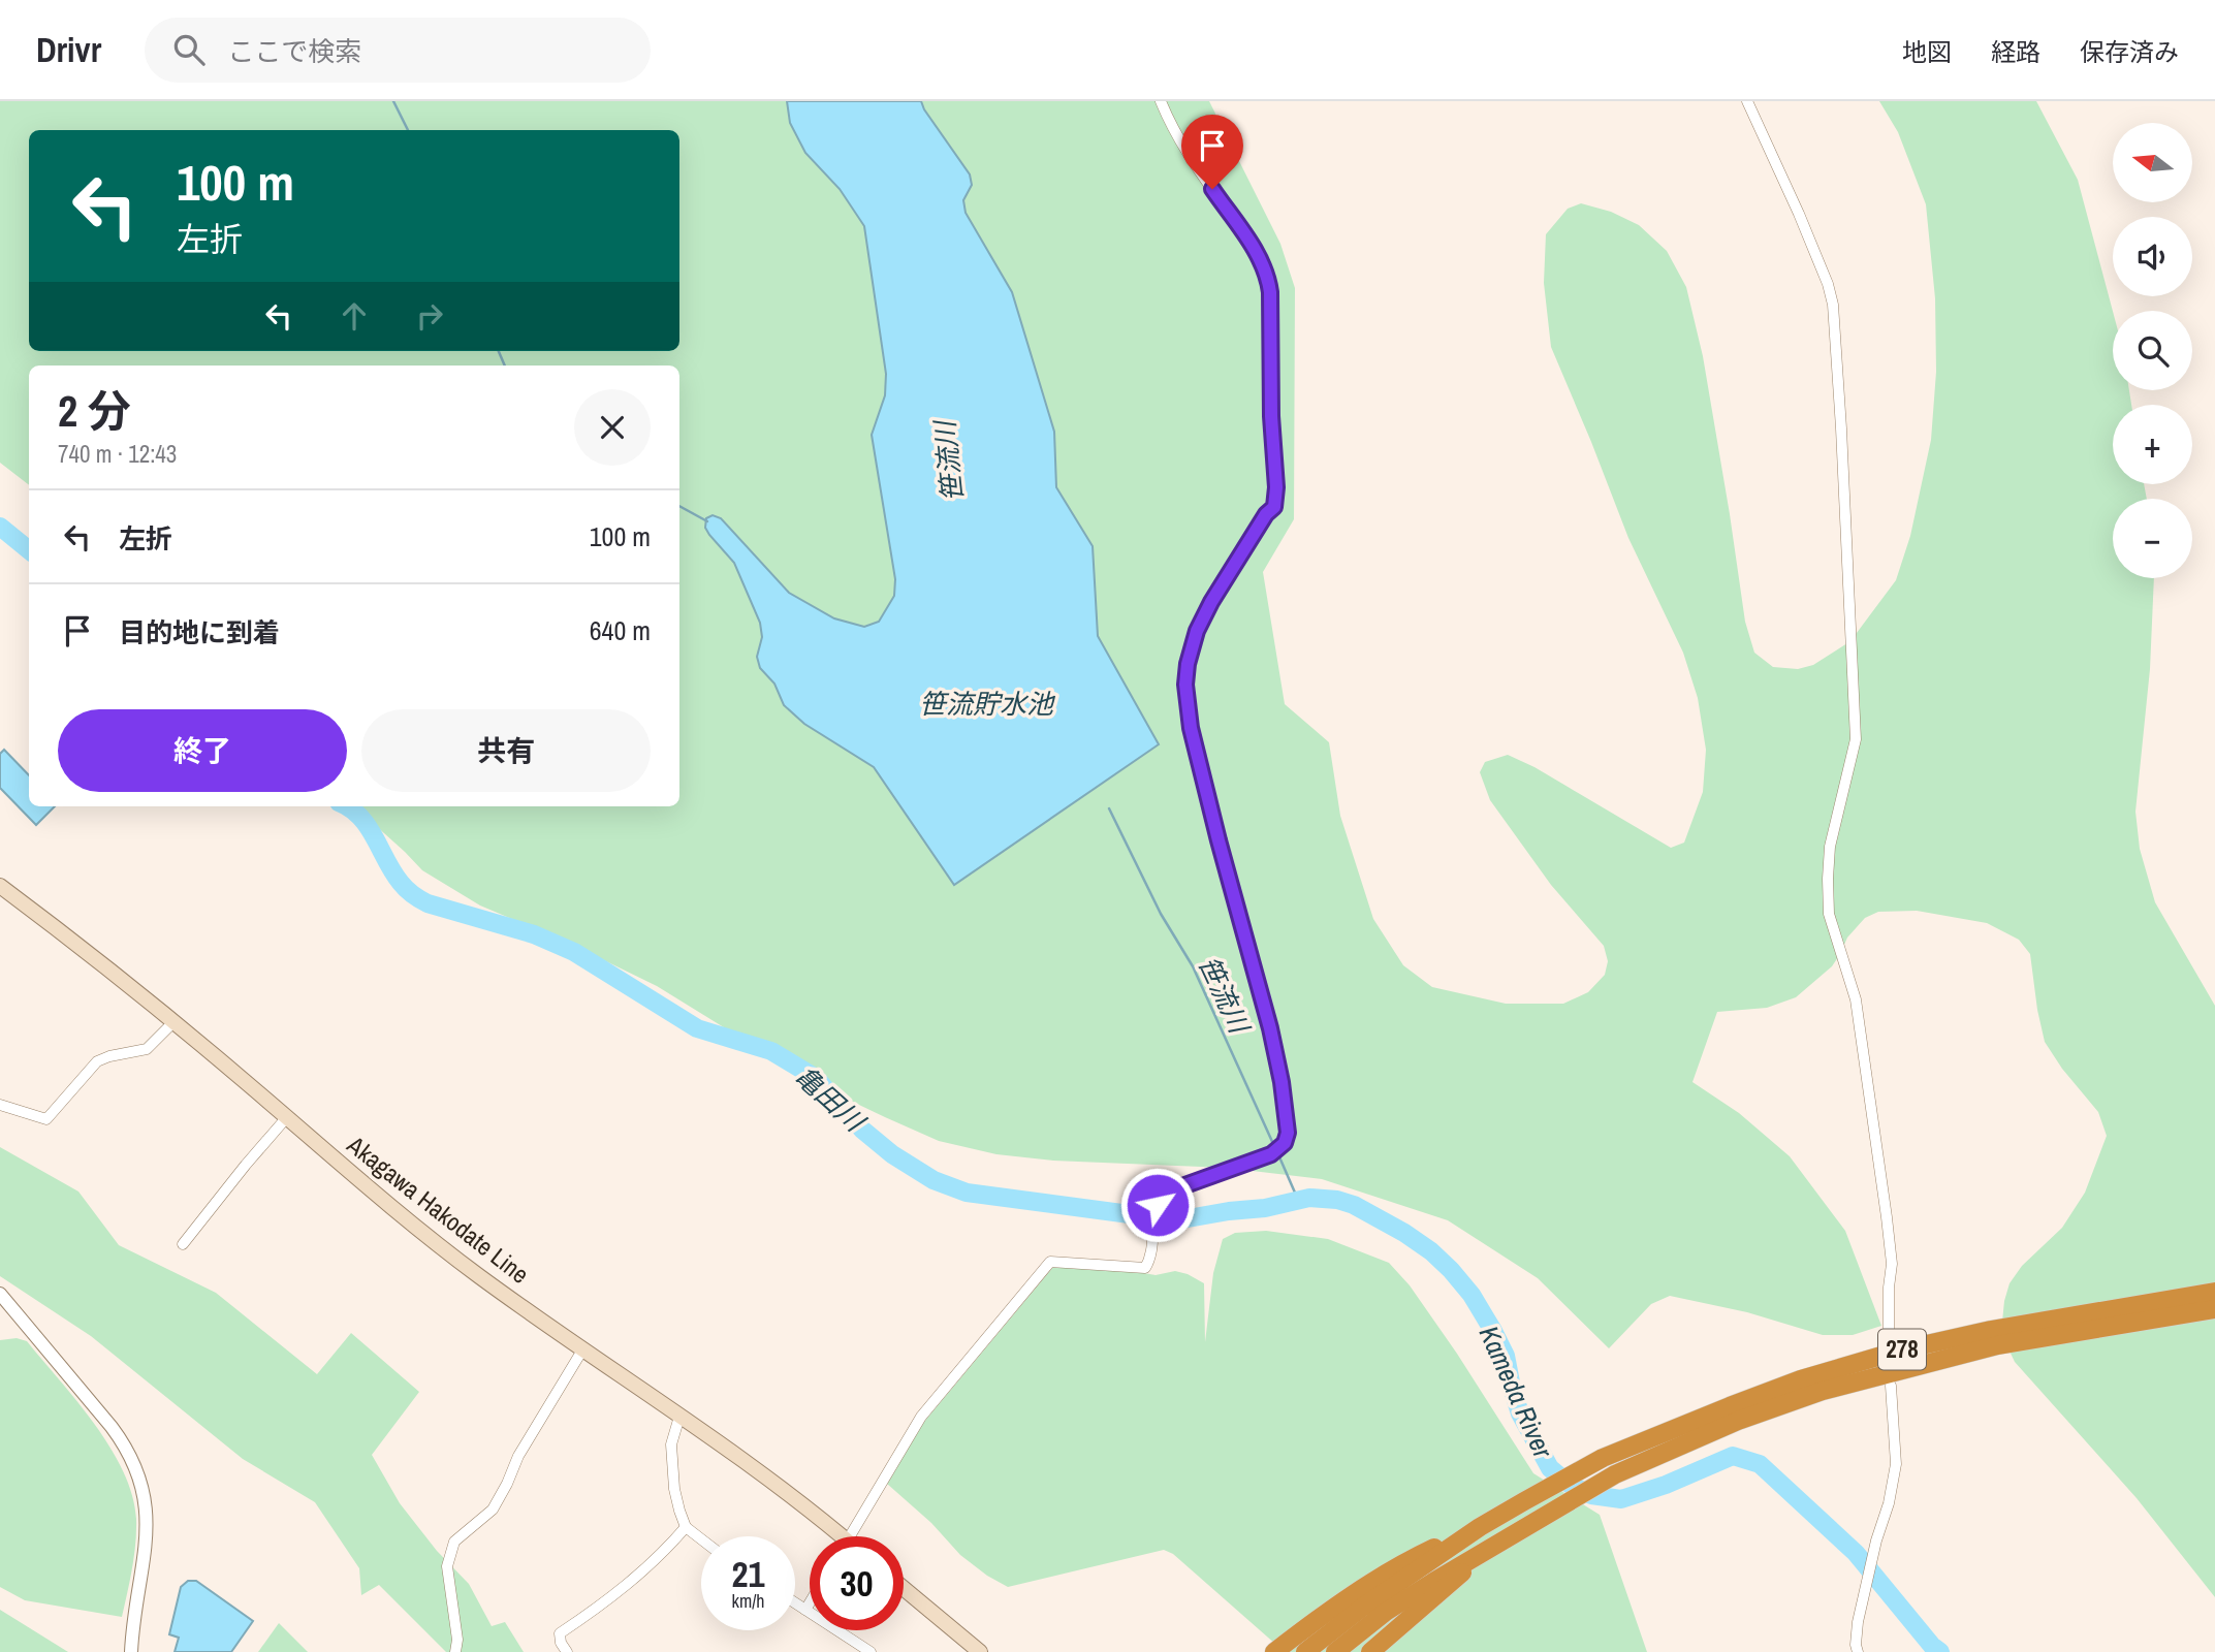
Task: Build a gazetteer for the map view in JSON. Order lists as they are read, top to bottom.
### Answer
{
  "streets": {
    "highway": ["278"],
    "main road": ["Akagawa Hakodate Line"]
  },
  "water": [
    "笹流川",
    "笹流貯水池",
    "亀田川",
    "Kameda River"
  ],
  "north": "left",
  "page": {
    "header": "Drivr",
    "search": "ここで検索",
    "nav": ["地図", "経路", "保存済み"],
    "map_buttons": ["+", "−"],
    "turn": ["100 m", "左折"],
    "heading": ["2 分", "740 m · 12:43"],
    "list": [
      {
        "name": "左折",
        "value": "100 m"
      },
      {
        "name": "目的地に到着",
        "value": "640 m"
      }
    ],
    "buttons": ["終了", "共有"],
    "speed": "21 km/h",
    "limit": "30"
  }
}
